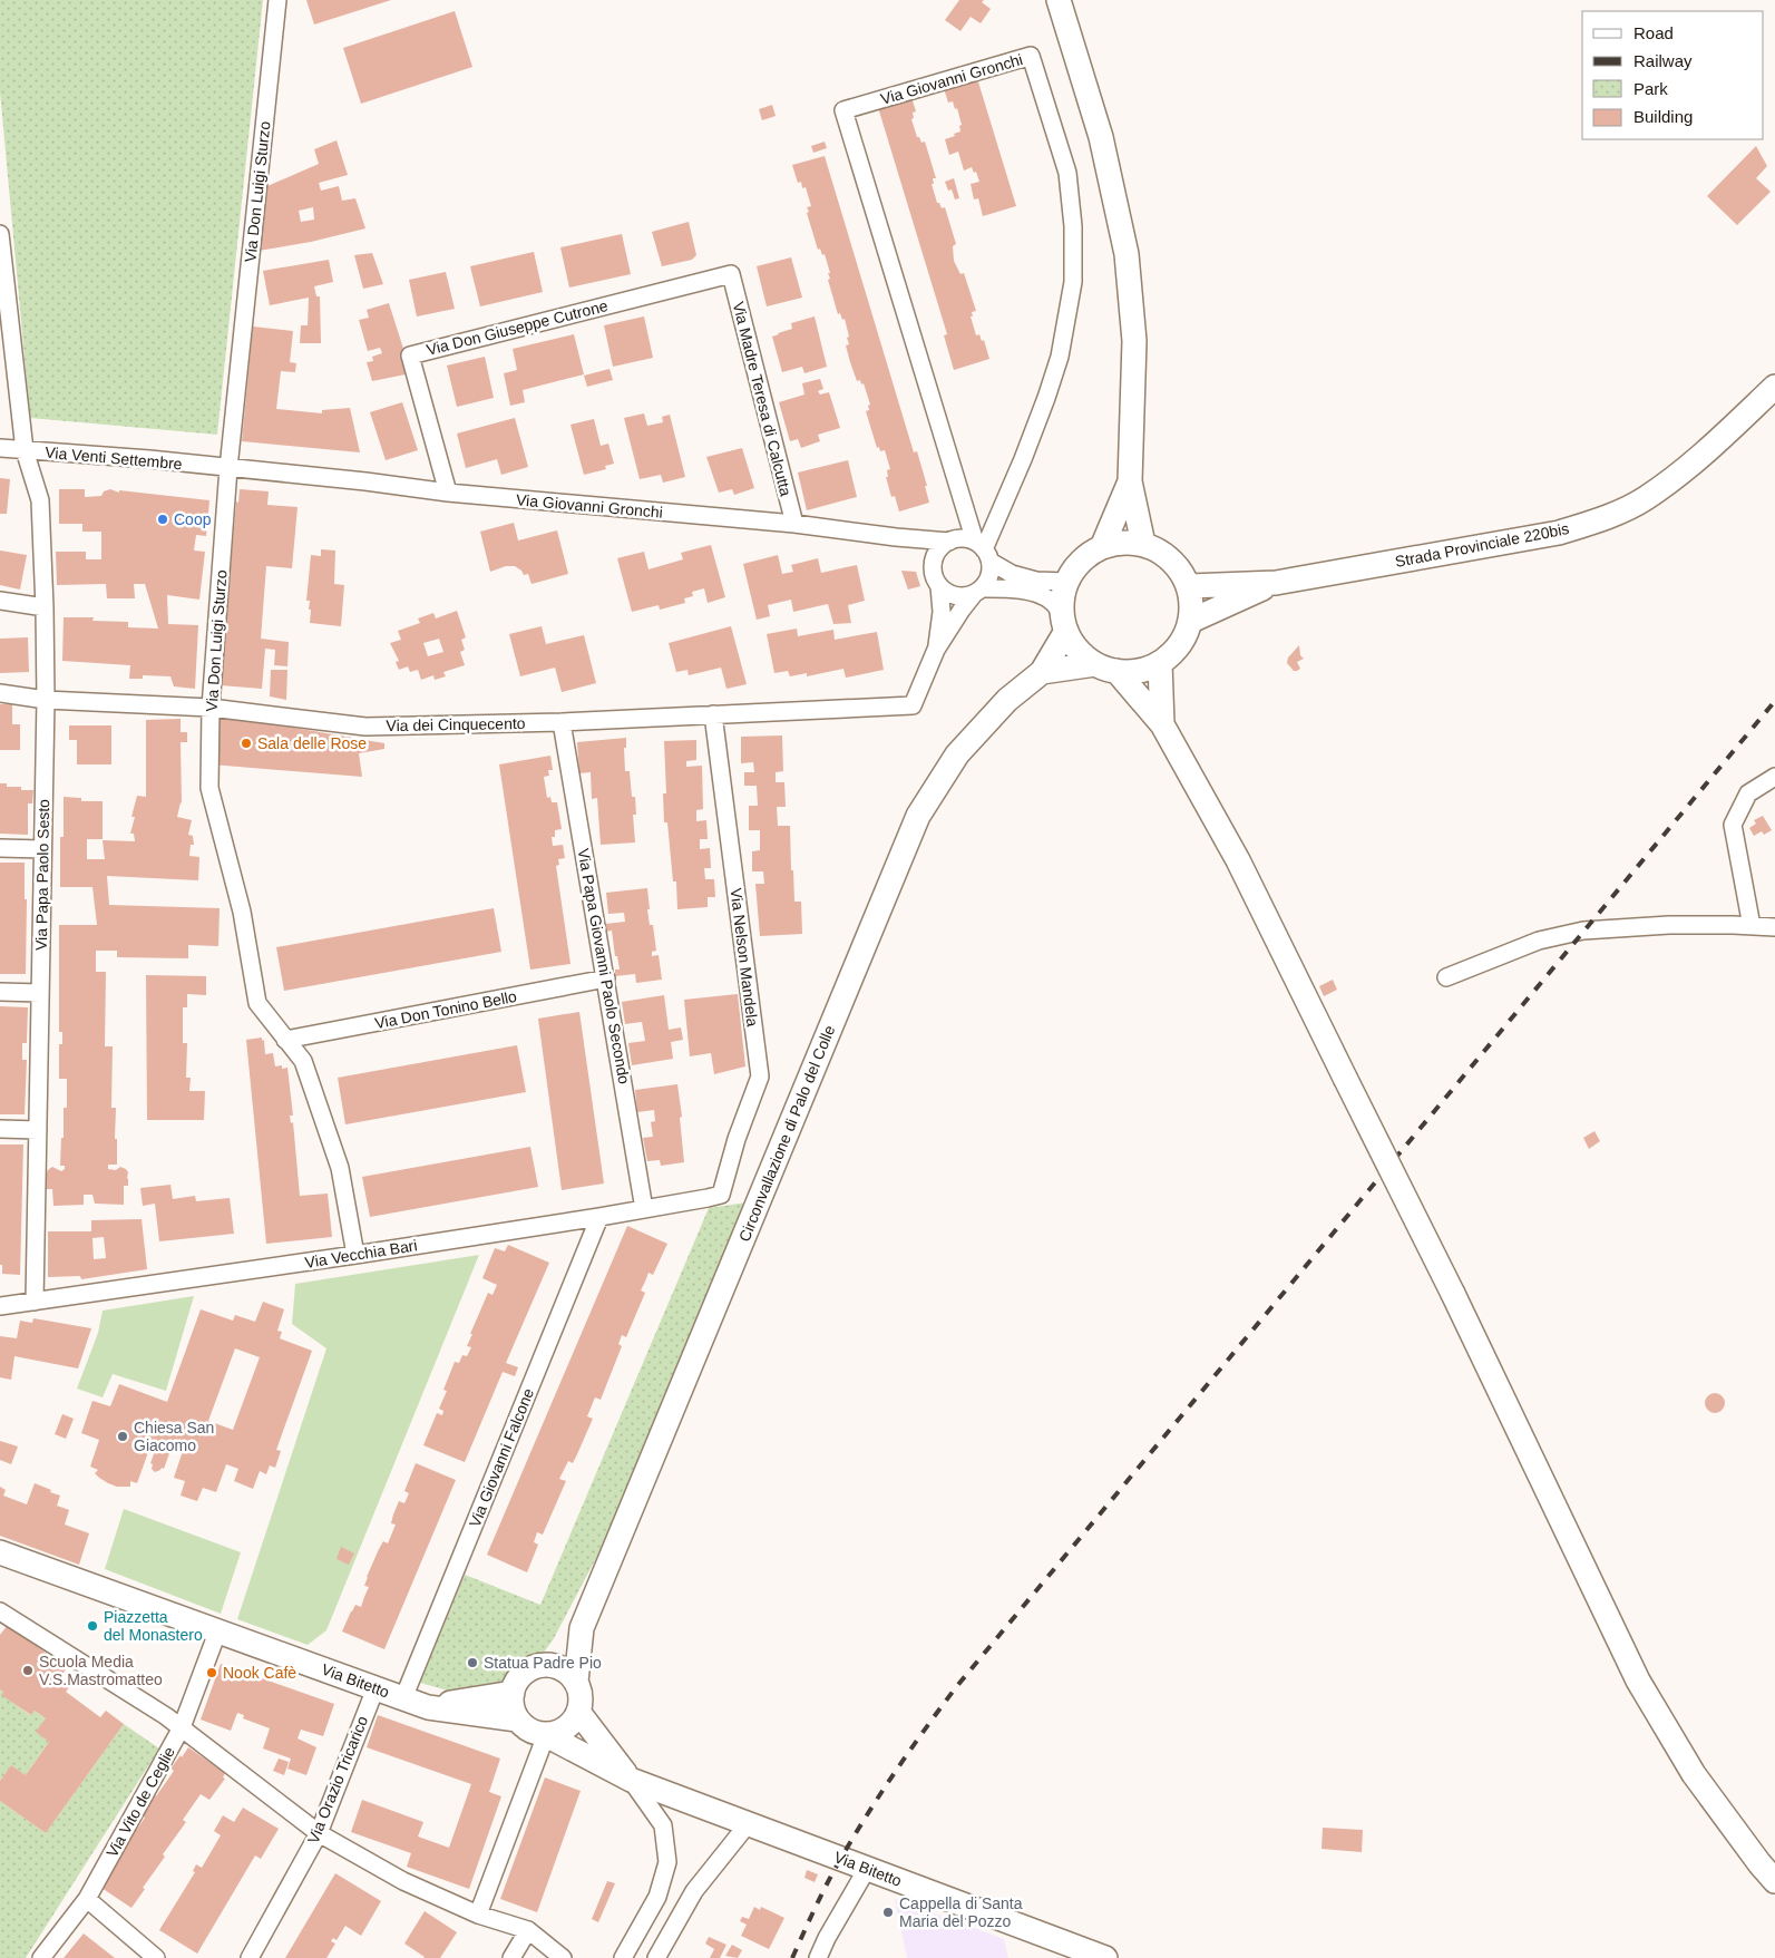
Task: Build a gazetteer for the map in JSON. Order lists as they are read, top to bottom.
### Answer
{
  "streets": {
    "street": [
      "Via Giovanni Gronchi",
      "Via Don Luigi Sturzo",
      "Via Don Giuseppe Cutrone",
      "Via Madre Teresa di Calcutta",
      "Via Venti Settembre",
      "Strada Provinciale 220bis",
      "Via dei Cinquecento",
      "Via Papa Paolo Sesto",
      "Via Nelson Mandela",
      "Via Papa Giovanni Paolo Secondo",
      "Via Don Tonino Bello",
      "Circonvallazione di Palo del Colle",
      "Via Vecchia Bari",
      "Via Giovanni Falcone",
      "Via Bitetto",
      "Via Orazio Tricarico",
      "Via Vito de Ceglie"
    ]
  },
  "crossings": [
    ["Via Giovanni Gronchi", "Via Don Luigi Sturzo"],
    ["Via Giovanni Gronchi", "Via Don Giuseppe Cutrone"],
    ["Via Giovanni Gronchi", "Via Madre Teresa di Calcutta"],
    ["Via Giovanni Gronchi", "Via Venti Settembre"],
    ["Via Giovanni Gronchi", "Via dei Cinquecento"],
    ["Via Don Luigi Sturzo", "Via Venti Settembre"],
    ["Via Don Luigi Sturzo", "Via dei Cinquecento"],
    ["Via Don Luigi Sturzo", "Via Don Tonino Bello"],
    ["Via Don Luigi Sturzo", "Via Vecchia Bari"],
    ["Via Don Giuseppe Cutrone", "Via Madre Teresa di Calcutta"],
    ["Via Venti Settembre", "Via Papa Paolo Sesto"],
    ["Via dei Cinquecento", "Via Papa Paolo Sesto"],
    ["Via dei Cinquecento", "Via Nelson Mandela"],
    ["Via dei Cinquecento", "Via Papa Giovanni Paolo Secondo"],
    ["Via Papa Paolo Sesto", "Via Vecchia Bari"],
    ["Via Nelson Mandela", "Via Vecchia Bari"],
    ["Via Papa Giovanni Paolo Secondo", "Via Don Tonino Bello"],
    ["Via Papa Giovanni Paolo Secondo", "Via Vecchia Bari"],
    ["Via Vecchia Bari", "Via Giovanni Falcone"],
    ["Via Giovanni Falcone", "Via Bitetto"],
    ["Via Bitetto", "Via Orazio Tricarico"],
    ["Via Bitetto", "Via Vito de Ceglie"]
  ],
  "places": [
    "Coop",
    "Sala delle Rose",
    "Chiesa San Giacomo",
    "Piazzetta del Monastero",
    "Statua Padre Pio",
    "Scuola Media V.S.Mastromatteo",
    "Nook Cafè",
    "Cappella di Santa Maria del Pozzo"
  ],
  "legend": [
    "Road",
    "Railway",
    "Park",
    "Building"
  ]
}
